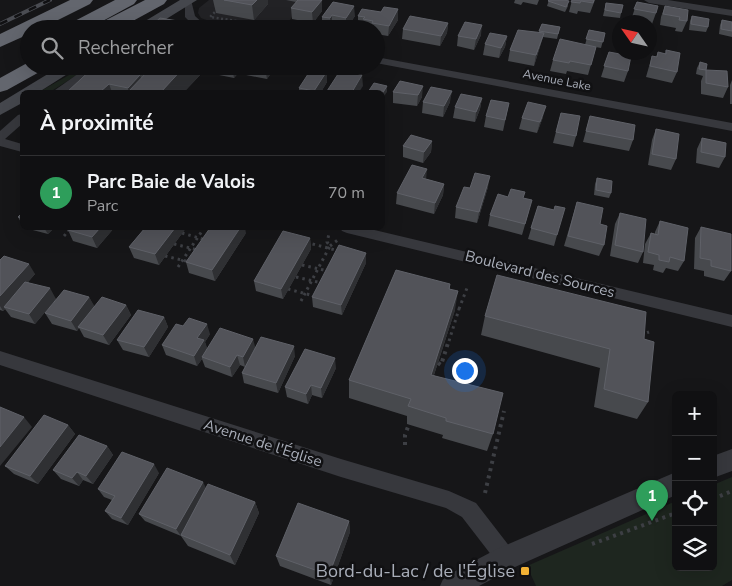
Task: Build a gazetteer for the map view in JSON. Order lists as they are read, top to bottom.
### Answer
{
  "streets": {
    "street": ["Avenue Lake", "Boulevard des Sources", "Avenue de l'Église"]
  },
  "places": {
    "transit": ["Bord-du-Lac / de l'Église"]
  },
  "north": "top left",
  "page": {
    "search": "Rechercher",
    "heading": "À proximité",
    "list": [
      {
        "mark": "1",
        "name": "Parc Baie de Valois",
        "note": "Parc",
        "value": "70 m"
      }
    ],
    "map_buttons": ["+", "−"],
    "pins": "1"
  }
}
